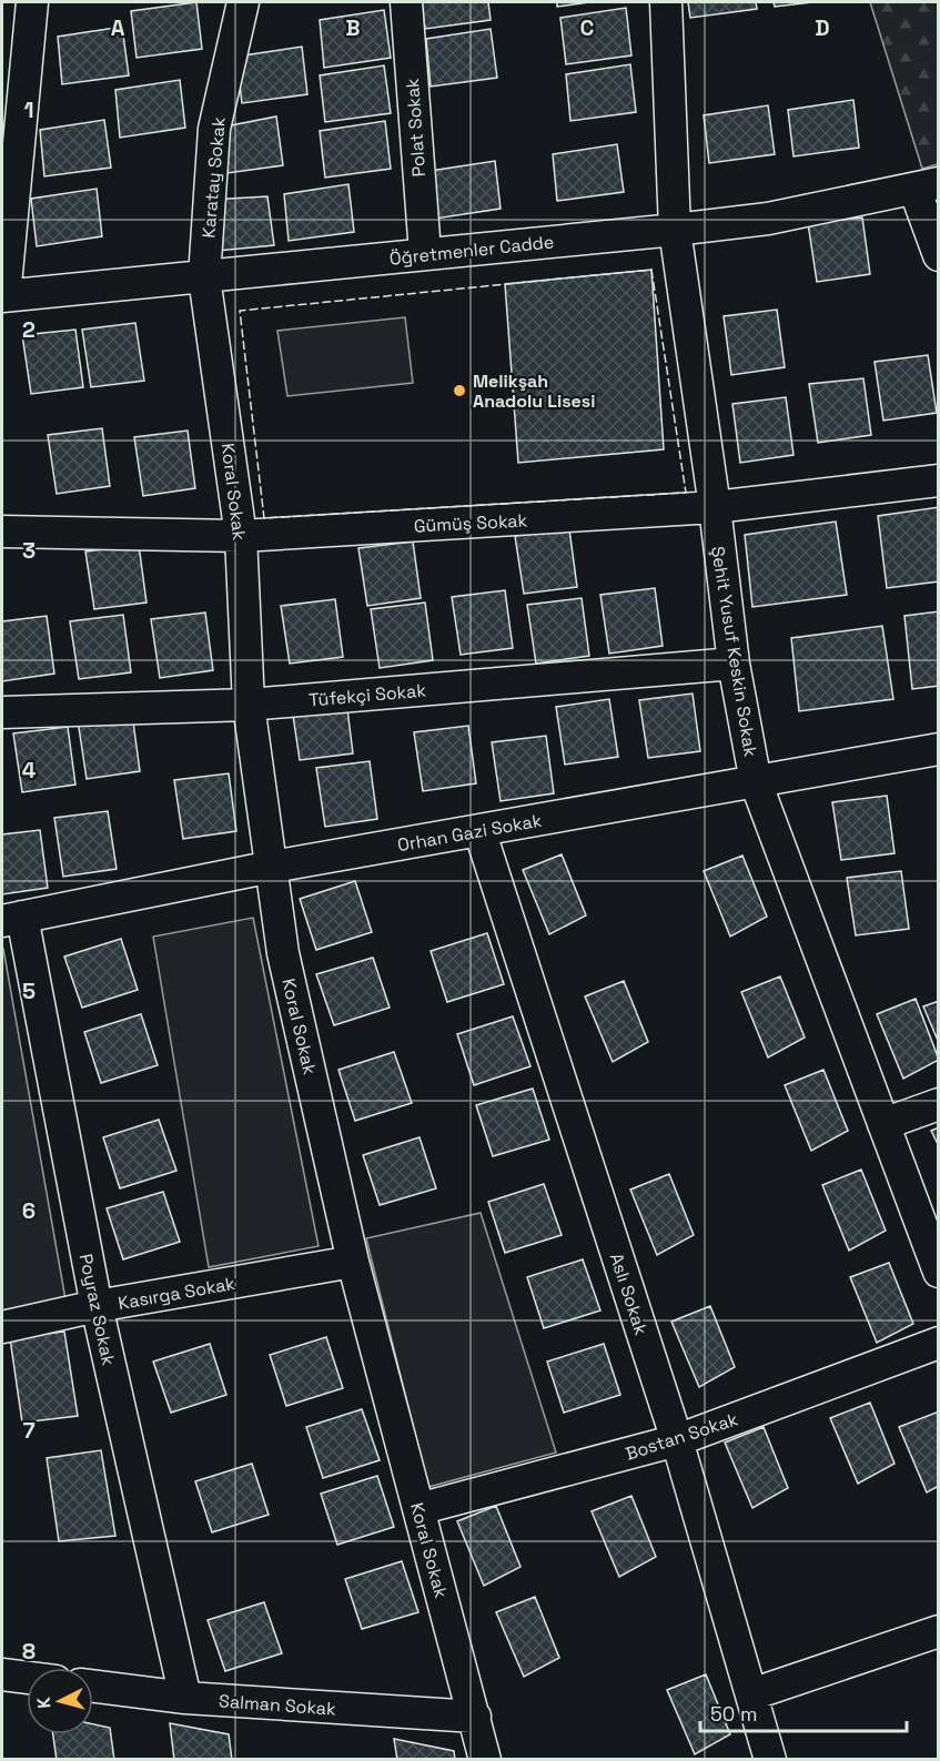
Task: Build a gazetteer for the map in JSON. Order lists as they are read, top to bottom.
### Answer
{
  "streets": {
    "street": [
      "Polat Sokak",
      "Karatay Sokak",
      "Öğretmenler Cadde",
      "Koral Sokak",
      "Gümüş Sokak",
      "Şehit Yusuf Keskin Sokak",
      "Tüfekçi Sokak",
      "Orhan Gazi Sokak",
      "Kasırga Sokak",
      "Aslı Sokak",
      "Poyraz Sokak",
      "Bostan Sokak",
      "Salman Sokak"
    ]
  },
  "crossings": [
    ["Polat Sokak", "Öğretmenler Cadde"],
    ["Karatay Sokak", "Öğretmenler Cadde"],
    ["Karatay Sokak", "Koral Sokak"],
    ["Öğretmenler Cadde", "Koral Sokak"],
    ["Öğretmenler Cadde", "Şehit Yusuf Keskin Sokak"],
    ["Koral Sokak", "Gümüş Sokak"],
    ["Koral Sokak", "Tüfekçi Sokak"],
    ["Koral Sokak", "Orhan Gazi Sokak"],
    ["Koral Sokak", "Kasırga Sokak"],
    ["Koral Sokak", "Bostan Sokak"],
    ["Koral Sokak", "Salman Sokak"],
    ["Gümüş Sokak", "Şehit Yusuf Keskin Sokak"],
    ["Şehit Yusuf Keskin Sokak", "Tüfekçi Sokak"],
    ["Şehit Yusuf Keskin Sokak", "Orhan Gazi Sokak"],
    ["Orhan Gazi Sokak", "Aslı Sokak"],
    ["Orhan Gazi Sokak", "Poyraz Sokak"],
    ["Kasırga Sokak", "Poyraz Sokak"],
    ["Aslı Sokak", "Bostan Sokak"],
    ["Poyraz Sokak", "Salman Sokak"]
  ],
  "places": ["Melikşah Anadolu Lisesi"],
  "scale_bar": "50 m",
  "north": "left",
  "grid": {
    "columns": [
      "A",
      "B",
      "C",
      "D"
    ],
    "rows": [
      "1",
      "2",
      "3",
      "4",
      "5",
      "6",
      "7",
      "8"
    ]
  }
}
